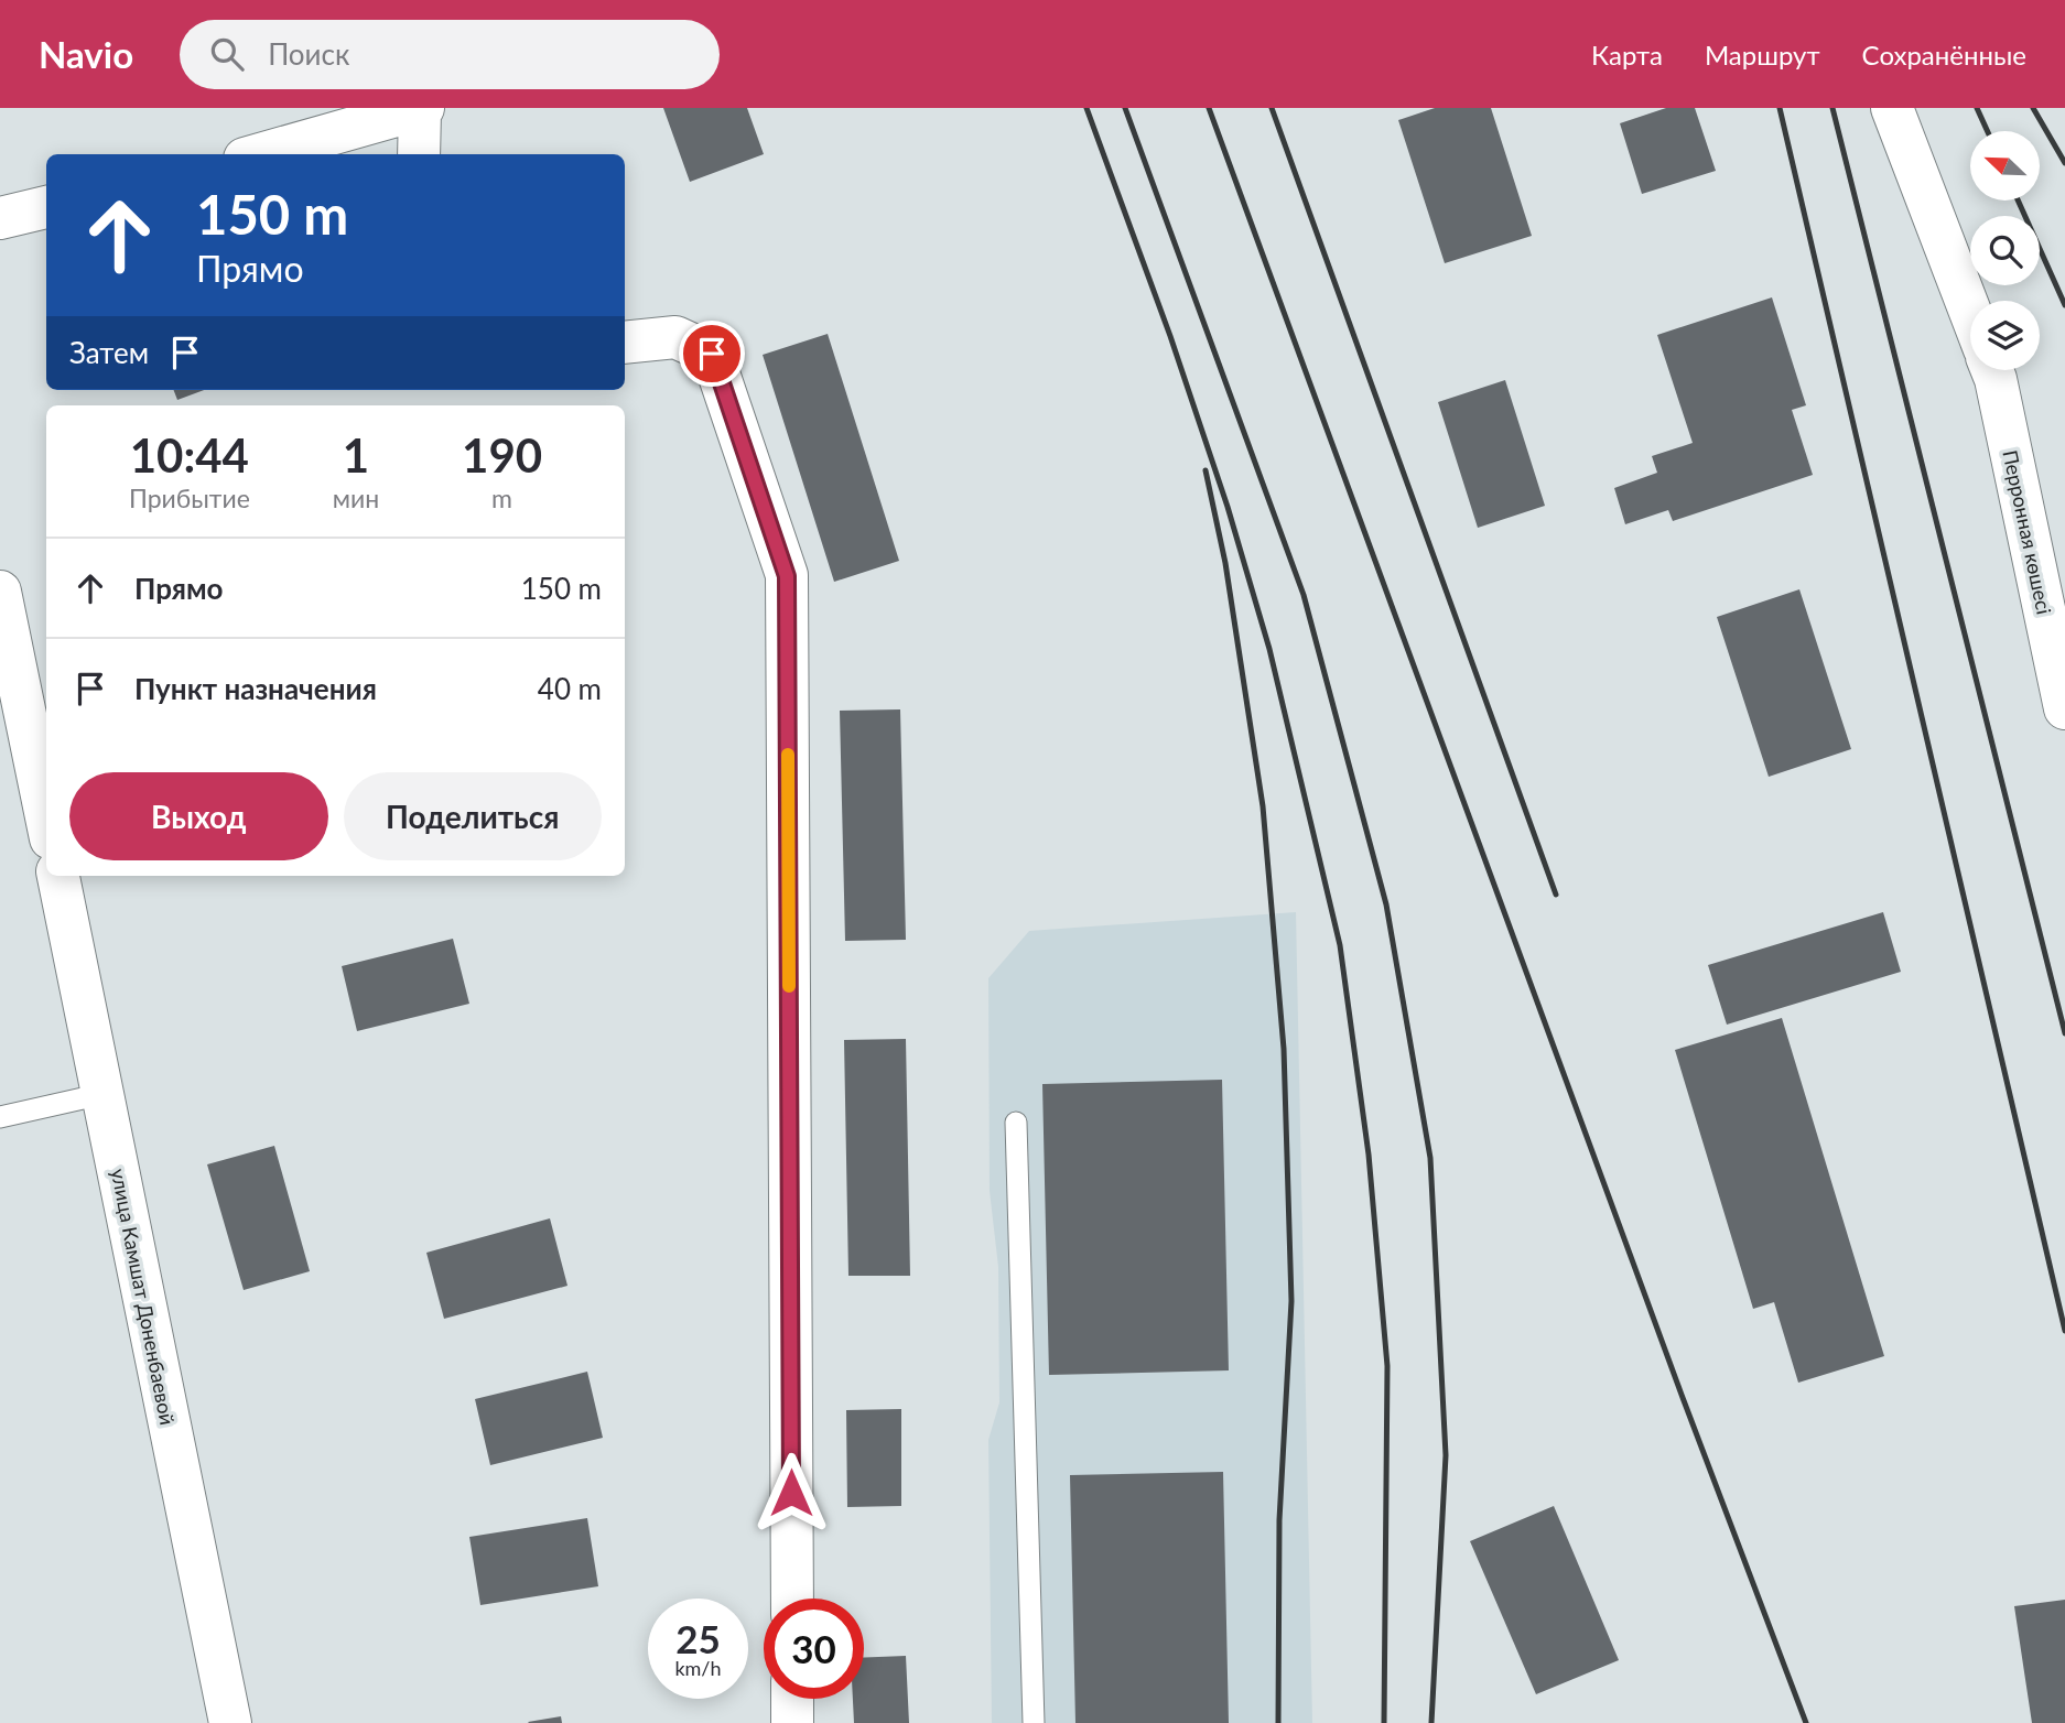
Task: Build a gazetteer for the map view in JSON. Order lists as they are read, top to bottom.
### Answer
{
  "streets": {
    "street": ["Перронная көшесі", "улица Камшат Доненбаевой"]
  },
  "north": "top left",
  "page": {
    "header": "Navio",
    "search": "Поиск",
    "nav": ["Карта", "Маршрут", "Сохранённые"],
    "turn": ["150 m", "Прямо"],
    "then": "Затем",
    "eta": [
      "10:44",
      "Прибытие",
      "1",
      "мин",
      "190",
      "m"
    ],
    "list": [
      {
        "name": "Прямо",
        "value": "150 m"
      },
      {
        "name": "Пункт назначения",
        "value": "40 m"
      }
    ],
    "buttons": ["Выход", "Поделиться"],
    "speed": "25 km/h",
    "limit": "30"
  }
}
